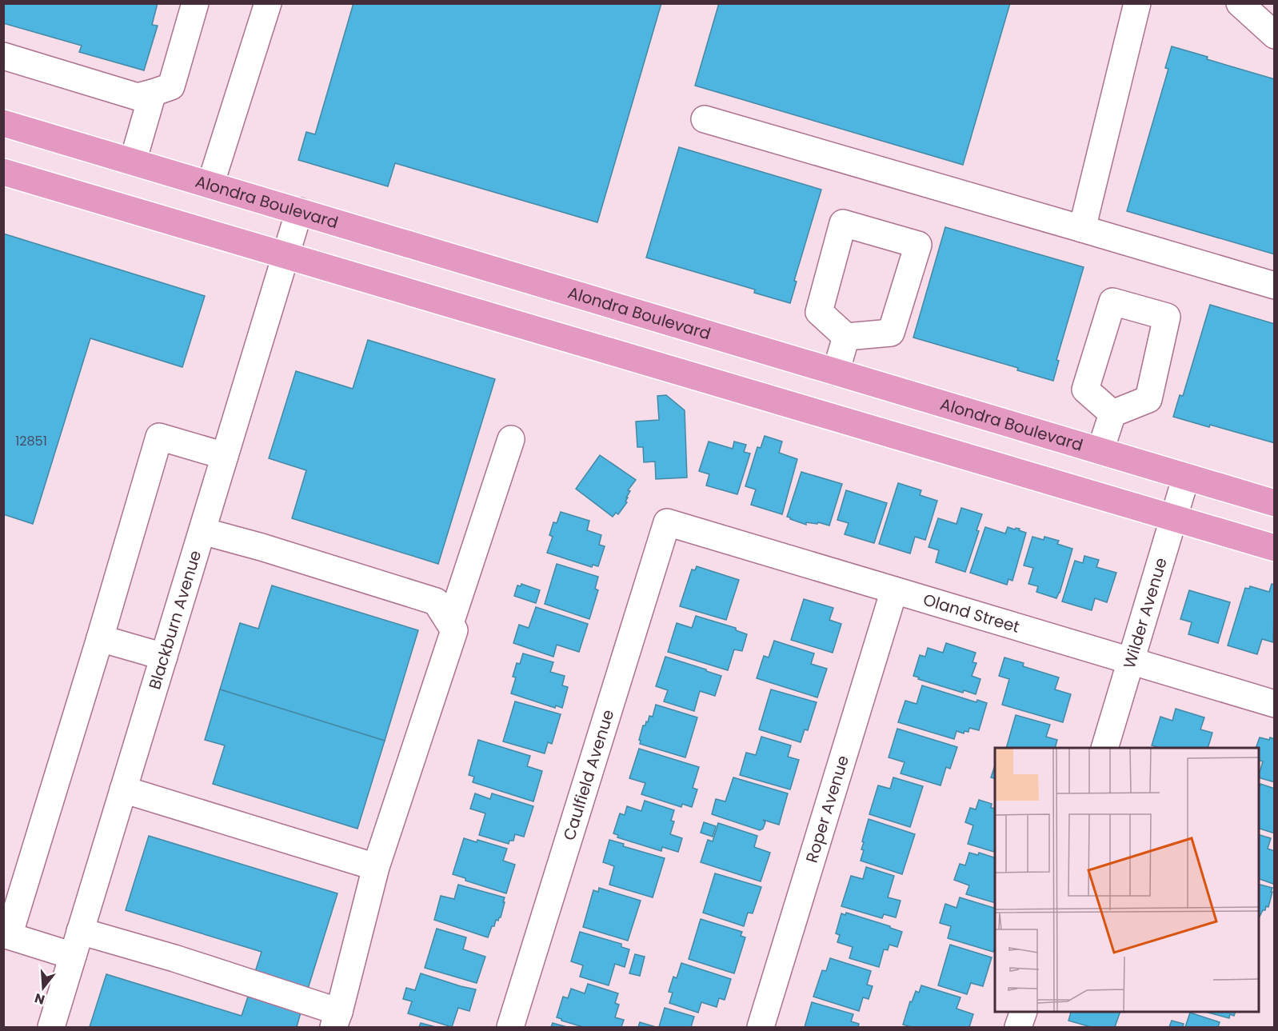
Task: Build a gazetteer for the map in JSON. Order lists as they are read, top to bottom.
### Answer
{
  "streets": {
    "main road": ["Alondra Boulevard"],
    "street": [
      "Wilder Avenue",
      "Oland Street",
      "Blackburn Avenue",
      "Caulfield Avenue",
      "Roper Avenue"
    ]
  },
  "crossings": [
    ["Alondra Boulevard", "Wilder Avenue"],
    ["Alondra Boulevard", "Blackburn Avenue"],
    ["Wilder Avenue", "Oland Street"],
    ["Oland Street", "Caulfield Avenue"],
    ["Oland Street", "Roper Avenue"]
  ],
  "house_numbers": ["12851"],
  "north": "bottom"
}
